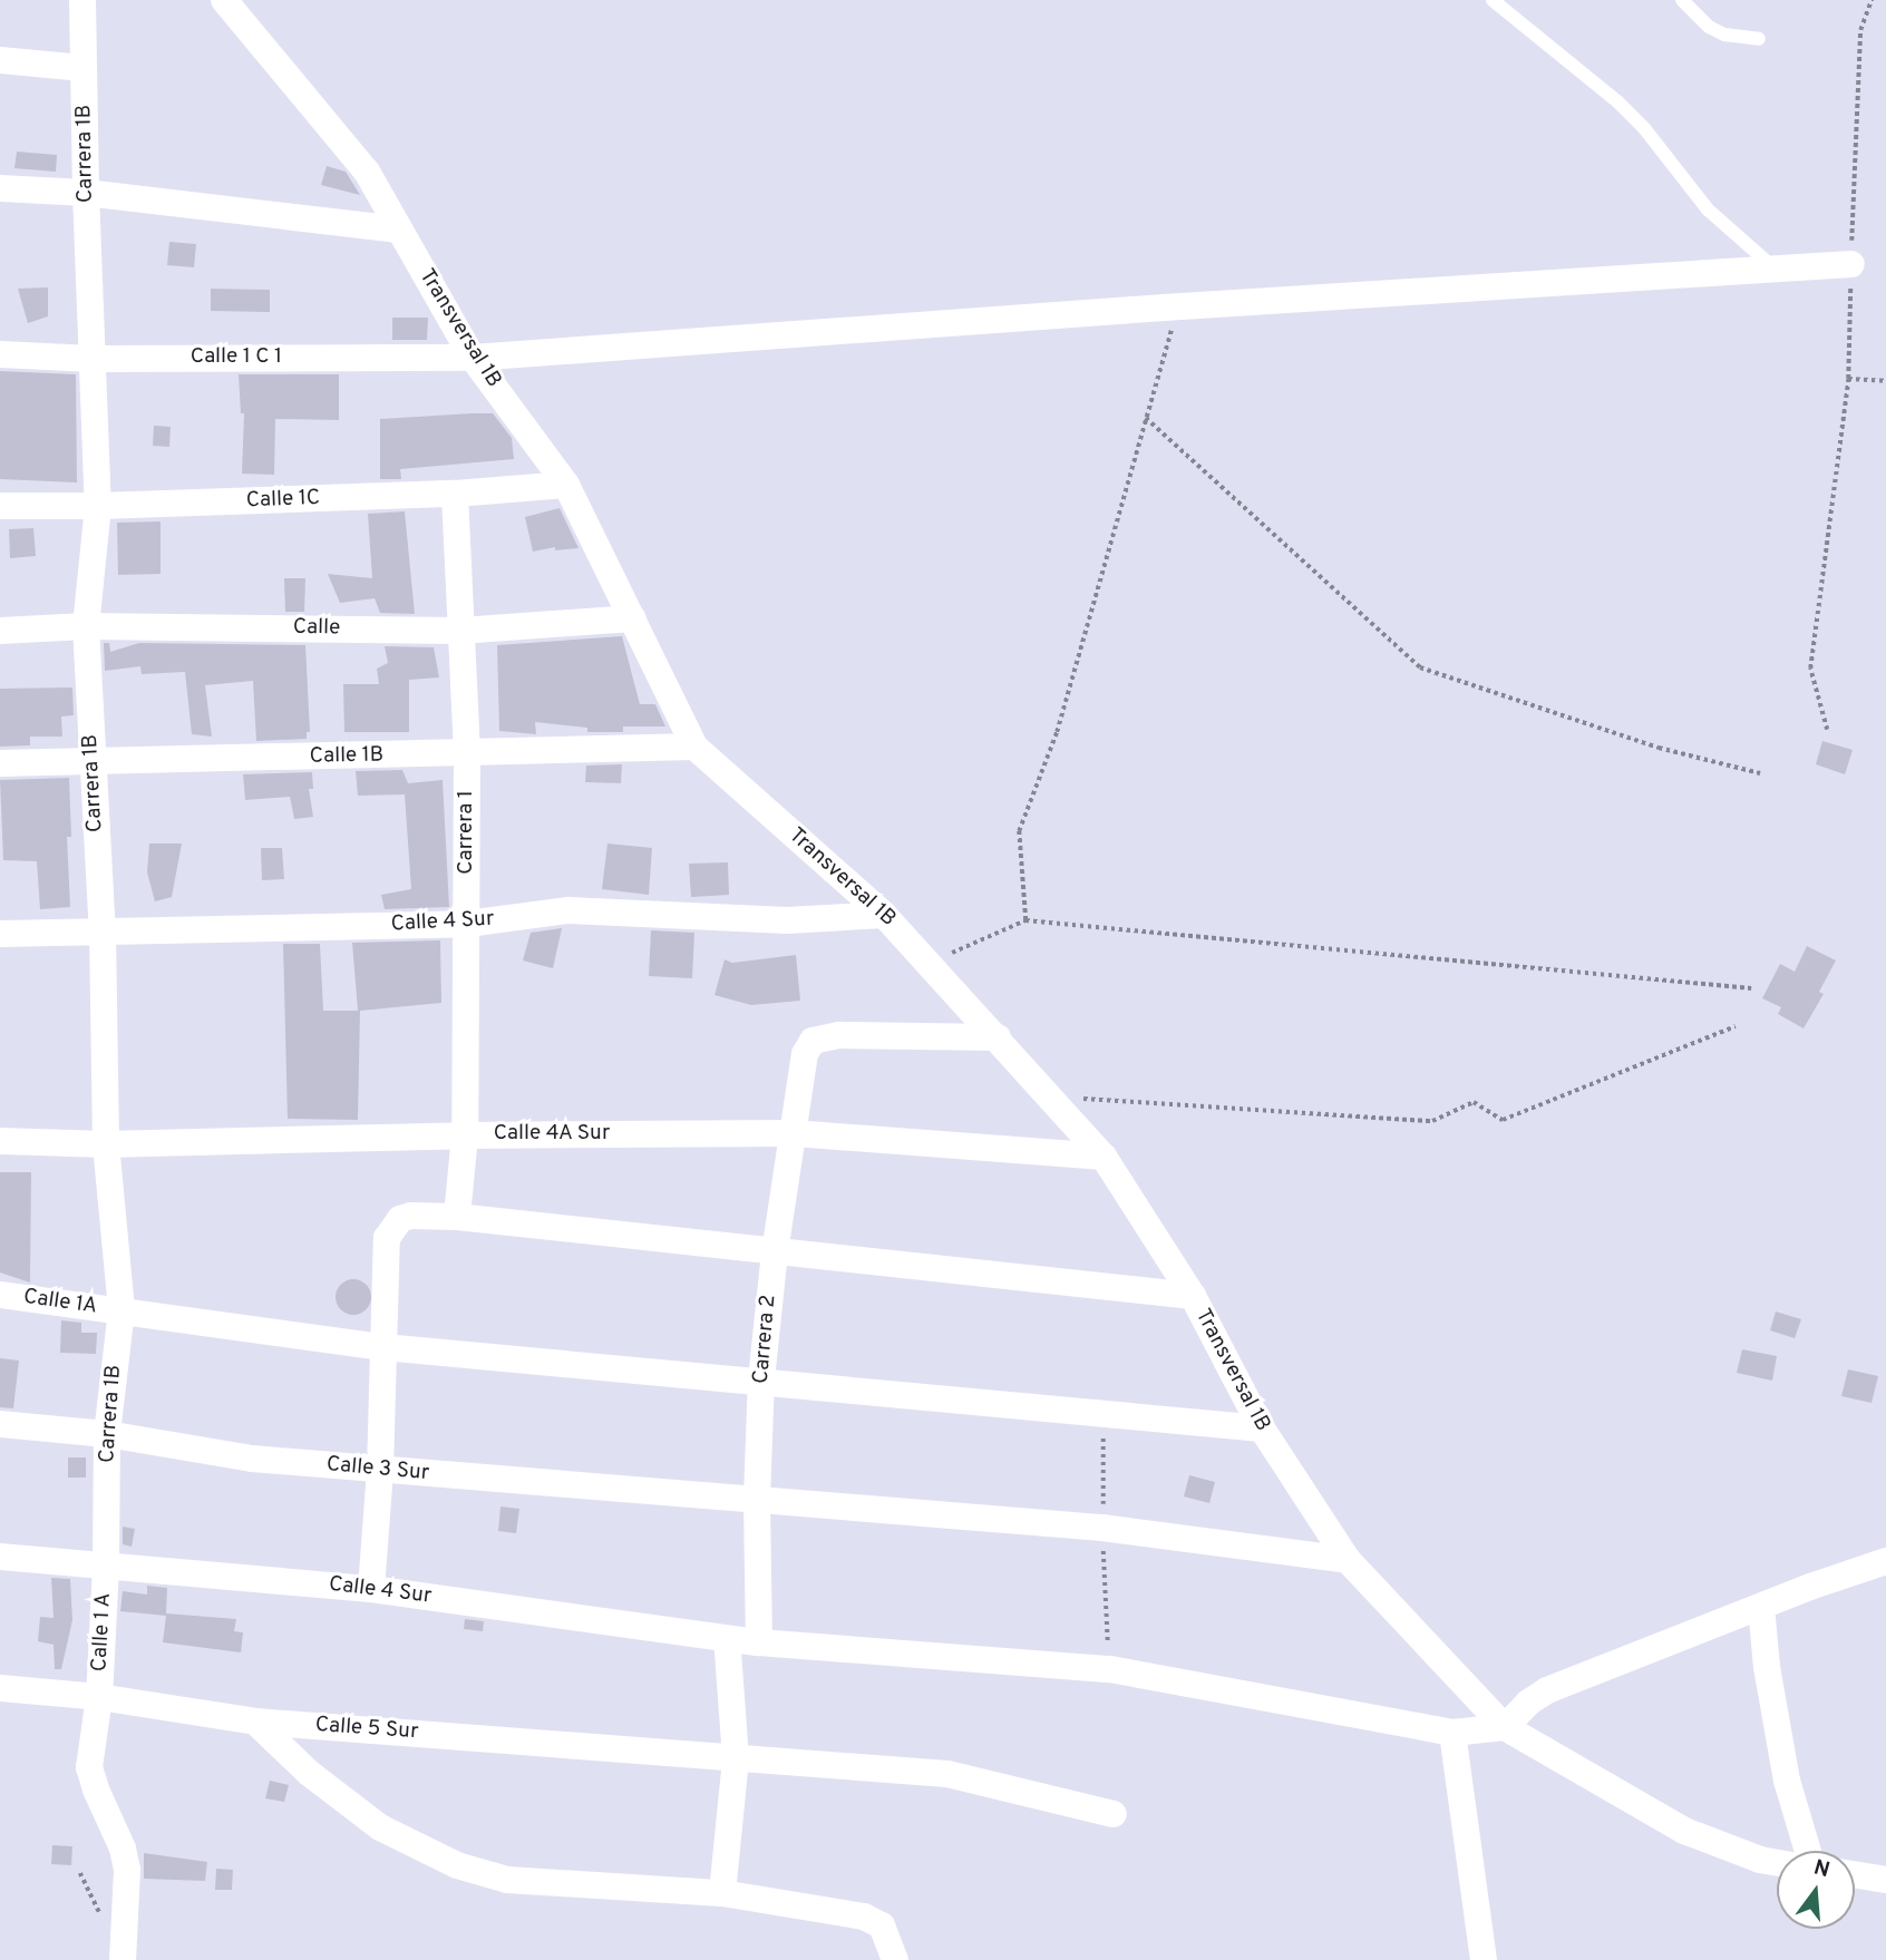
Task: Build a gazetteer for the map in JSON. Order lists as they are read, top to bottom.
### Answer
{
  "streets": {
    "street": [
      "Carrera 1B",
      "Transversal 1B",
      "Calle 1 C 1",
      "Calle 1C",
      "Calle",
      "Calle 1B",
      "Carrera 1",
      "Calle 4 Sur",
      "Calle 4A Sur",
      "Calle 1A",
      "Carrera 2",
      "Calle 3 Sur",
      "Calle 1 A",
      "Calle 5 Sur"
    ]
  },
  "crossings": [
    ["Carrera 1B", "Calle 1 C 1"],
    ["Carrera 1B", "Calle 1C"],
    ["Carrera 1B", "Calle"],
    ["Carrera 1B", "Calle 1B"],
    ["Carrera 1B", "Calle 4 Sur"],
    ["Carrera 1B", "Calle 4A Sur"],
    ["Carrera 1B", "Calle 1A"],
    ["Carrera 1B", "Calle 3 Sur"],
    ["Carrera 1B", "Calle 1 A"],
    ["Transversal 1B", "Calle 1 C 1"],
    ["Transversal 1B", "Calle 1C"],
    ["Transversal 1B", "Calle"],
    ["Transversal 1B", "Calle 1B"],
    ["Transversal 1B", "Calle 4 Sur"],
    ["Transversal 1B", "Calle 4A Sur"],
    ["Transversal 1B", "Calle 1A"],
    ["Transversal 1B", "Carrera 2"],
    ["Transversal 1B", "Calle 3 Sur"],
    ["Calle 1C", "Carrera 1"],
    ["Calle", "Carrera 1"],
    ["Calle 1B", "Carrera 1"],
    ["Carrera 1", "Calle 4 Sur"],
    ["Carrera 1", "Calle 4A Sur"],
    ["Calle 4 Sur", "Carrera 2"],
    ["Calle 4 Sur", "Calle 1 A"],
    ["Calle 4A Sur", "Carrera 2"],
    ["Calle 1A", "Carrera 2"],
    ["Carrera 2", "Calle 3 Sur"],
    ["Calle 1 A", "Calle 5 Sur"]
  ],
  "north": "top"
}
